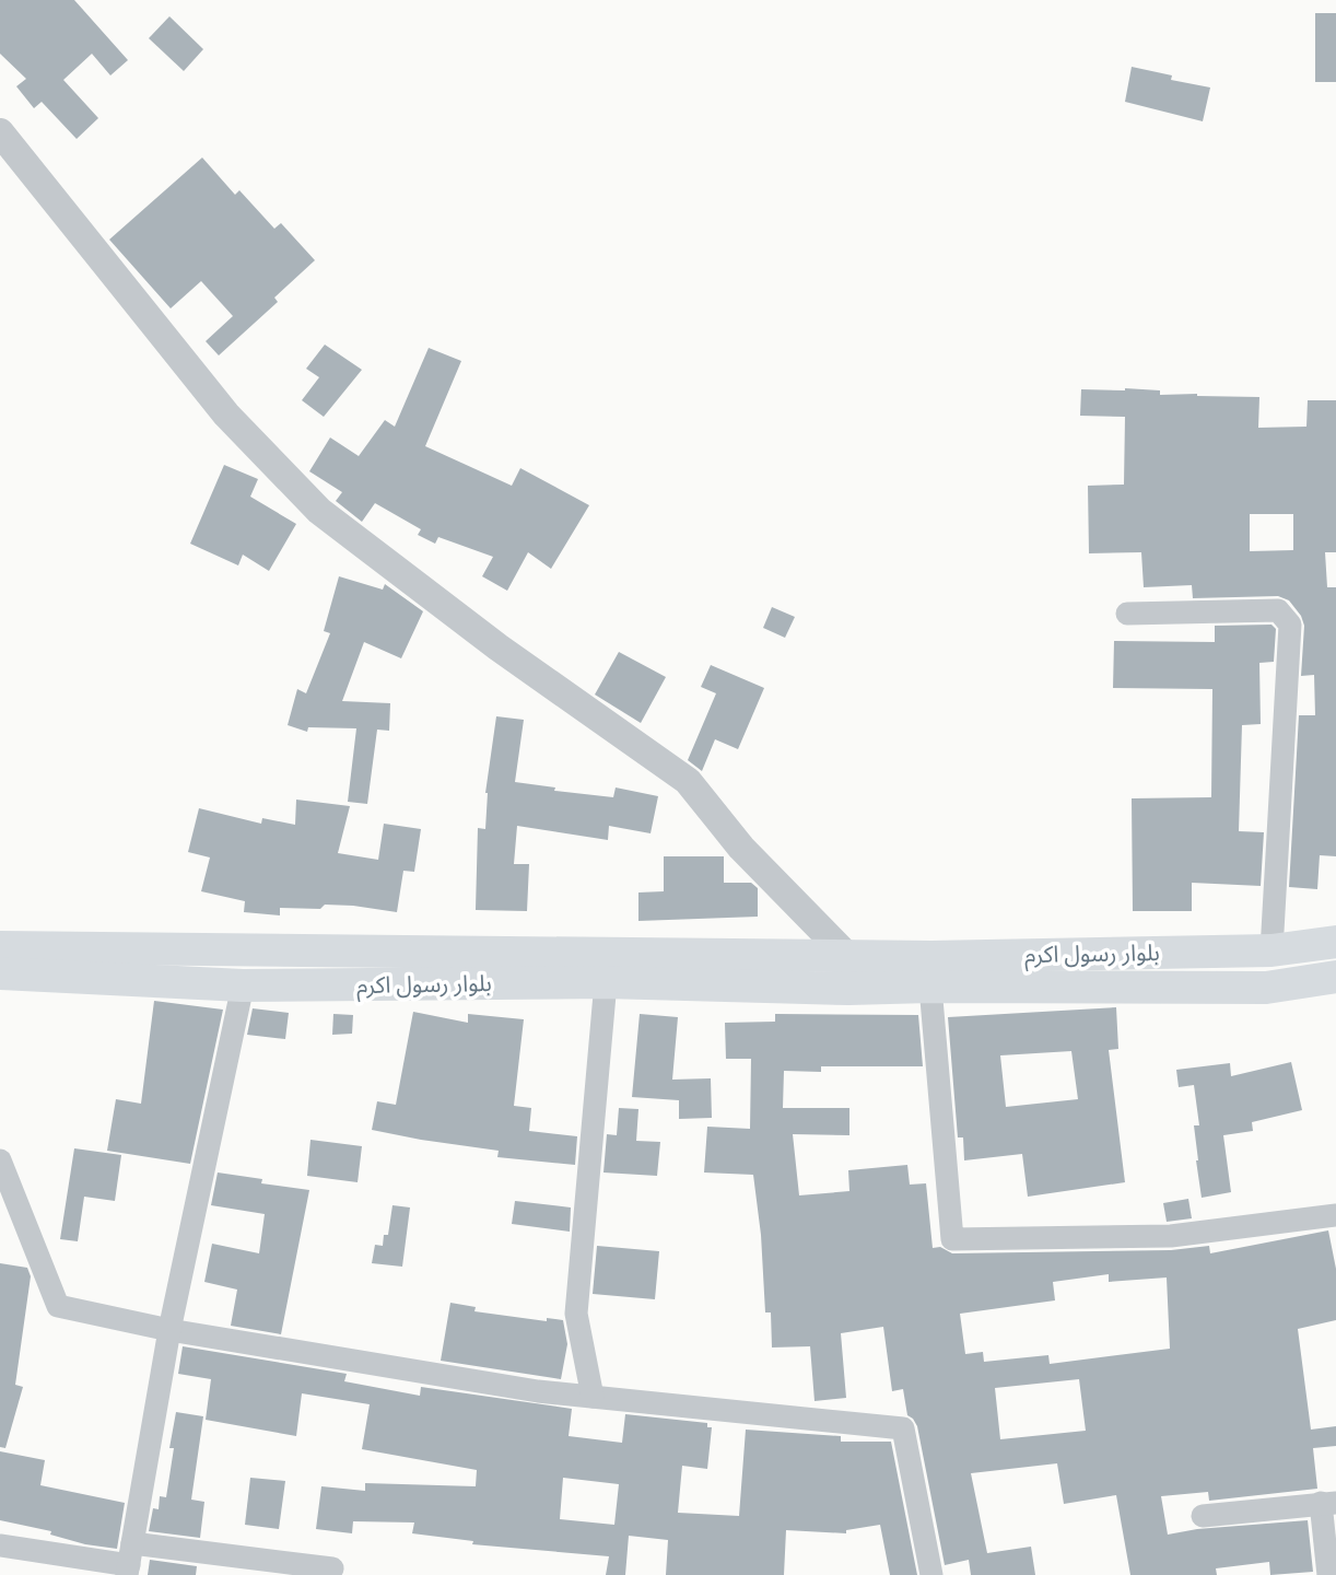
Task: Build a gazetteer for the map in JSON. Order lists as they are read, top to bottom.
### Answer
{
  "streets": {
    "main road": ["بلوار رسول اکرم"]
  }
}
